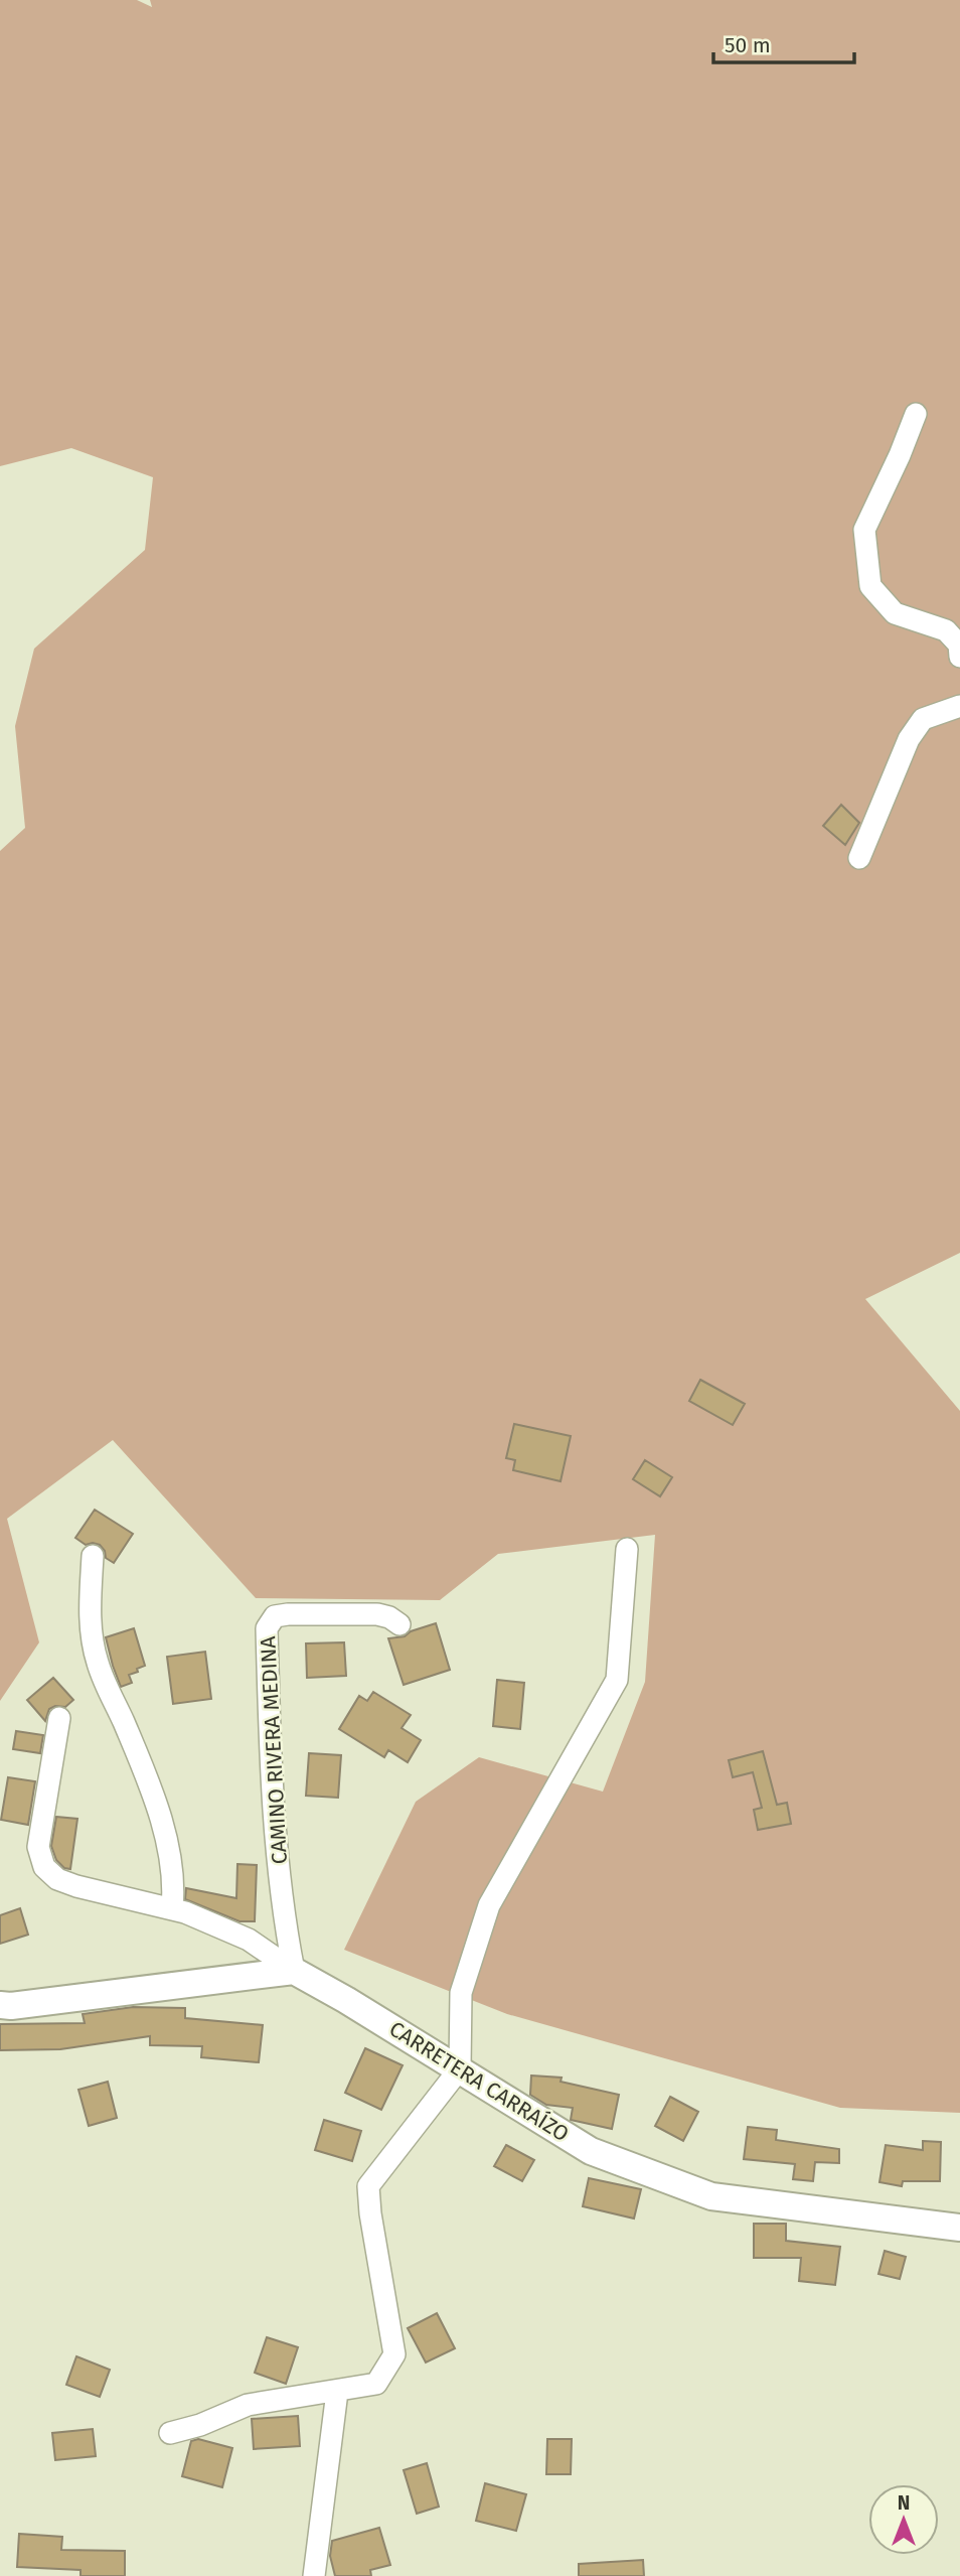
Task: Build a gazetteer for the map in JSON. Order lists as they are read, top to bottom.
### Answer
{
  "streets": {
    "street": ["CAMINO RIVERA MEDINA", "CARRETERA CARRAÍZO"]
  },
  "crossings": [
    ["CAMINO RIVERA MEDINA", "CARRETERA CARRAÍZO"]
  ],
  "scale_bar": "50 m",
  "north": "top"
}
